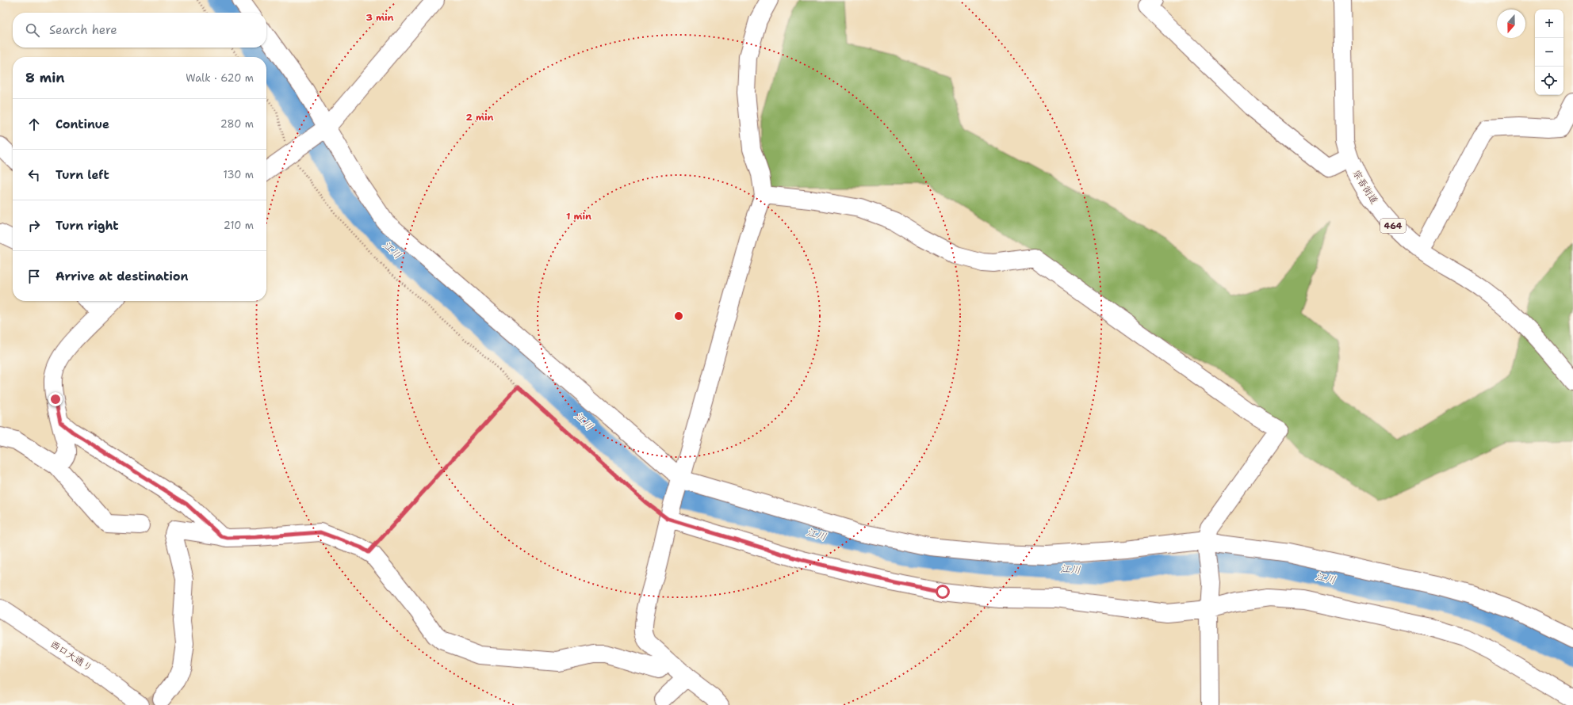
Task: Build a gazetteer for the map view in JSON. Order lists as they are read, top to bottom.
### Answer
{
  "streets": {
    "main road": ["宗吾街道", "464", "西口大通り"]
  },
  "water": ["江川"],
  "north": "bottom",
  "page": {
    "map_buttons": ["+", "−"],
    "search": "Search here",
    "heading": ["8 min", "Walk · 620 m"],
    "list": [
      ["Continue", "280 m"],
      ["Turn left", "130 m"],
      ["Turn right", "210 m"],
      "Arrive at destination"
    ]
  },
  "rings": ["3 min", "2 min", "1 min"]
}
